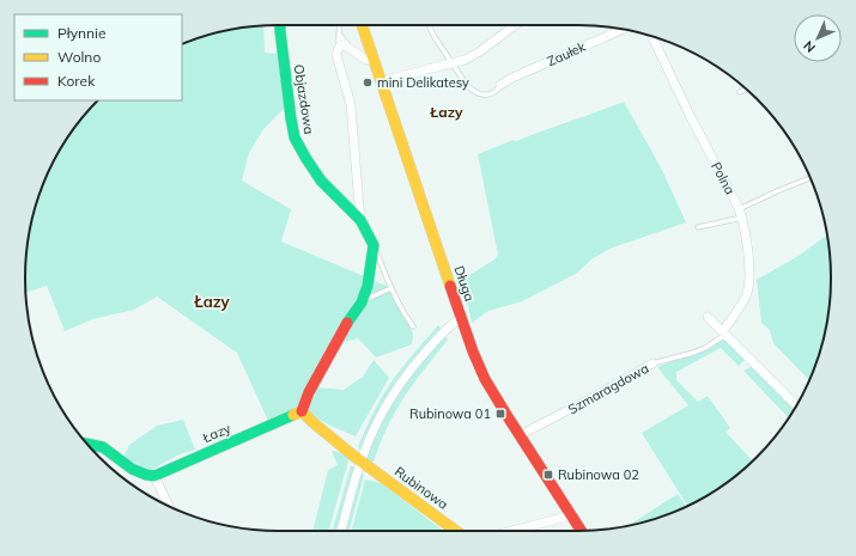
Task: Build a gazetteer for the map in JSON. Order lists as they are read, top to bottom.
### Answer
{
  "streets": {
    "street": [
      "Zaułek",
      "Objazdowa",
      "Polna",
      "Długa",
      "Szmaragdowa",
      "Łazy",
      "Rubinowa"
    ]
  },
  "crossings": [
    ["Polna", "Szmaragdowa"],
    ["Długa", "Szmaragdowa"],
    ["Łazy", "Rubinowa"]
  ],
  "districts": ["Łazy", "Łazy"],
  "places": {
    "other": ["mini Delikatesy"],
    "transit": ["Rubinowa 01", "Rubinowa 02"]
  },
  "legend": ["Płynnie", "Wolno", "Korek"],
  "north": "bottom left"
}
